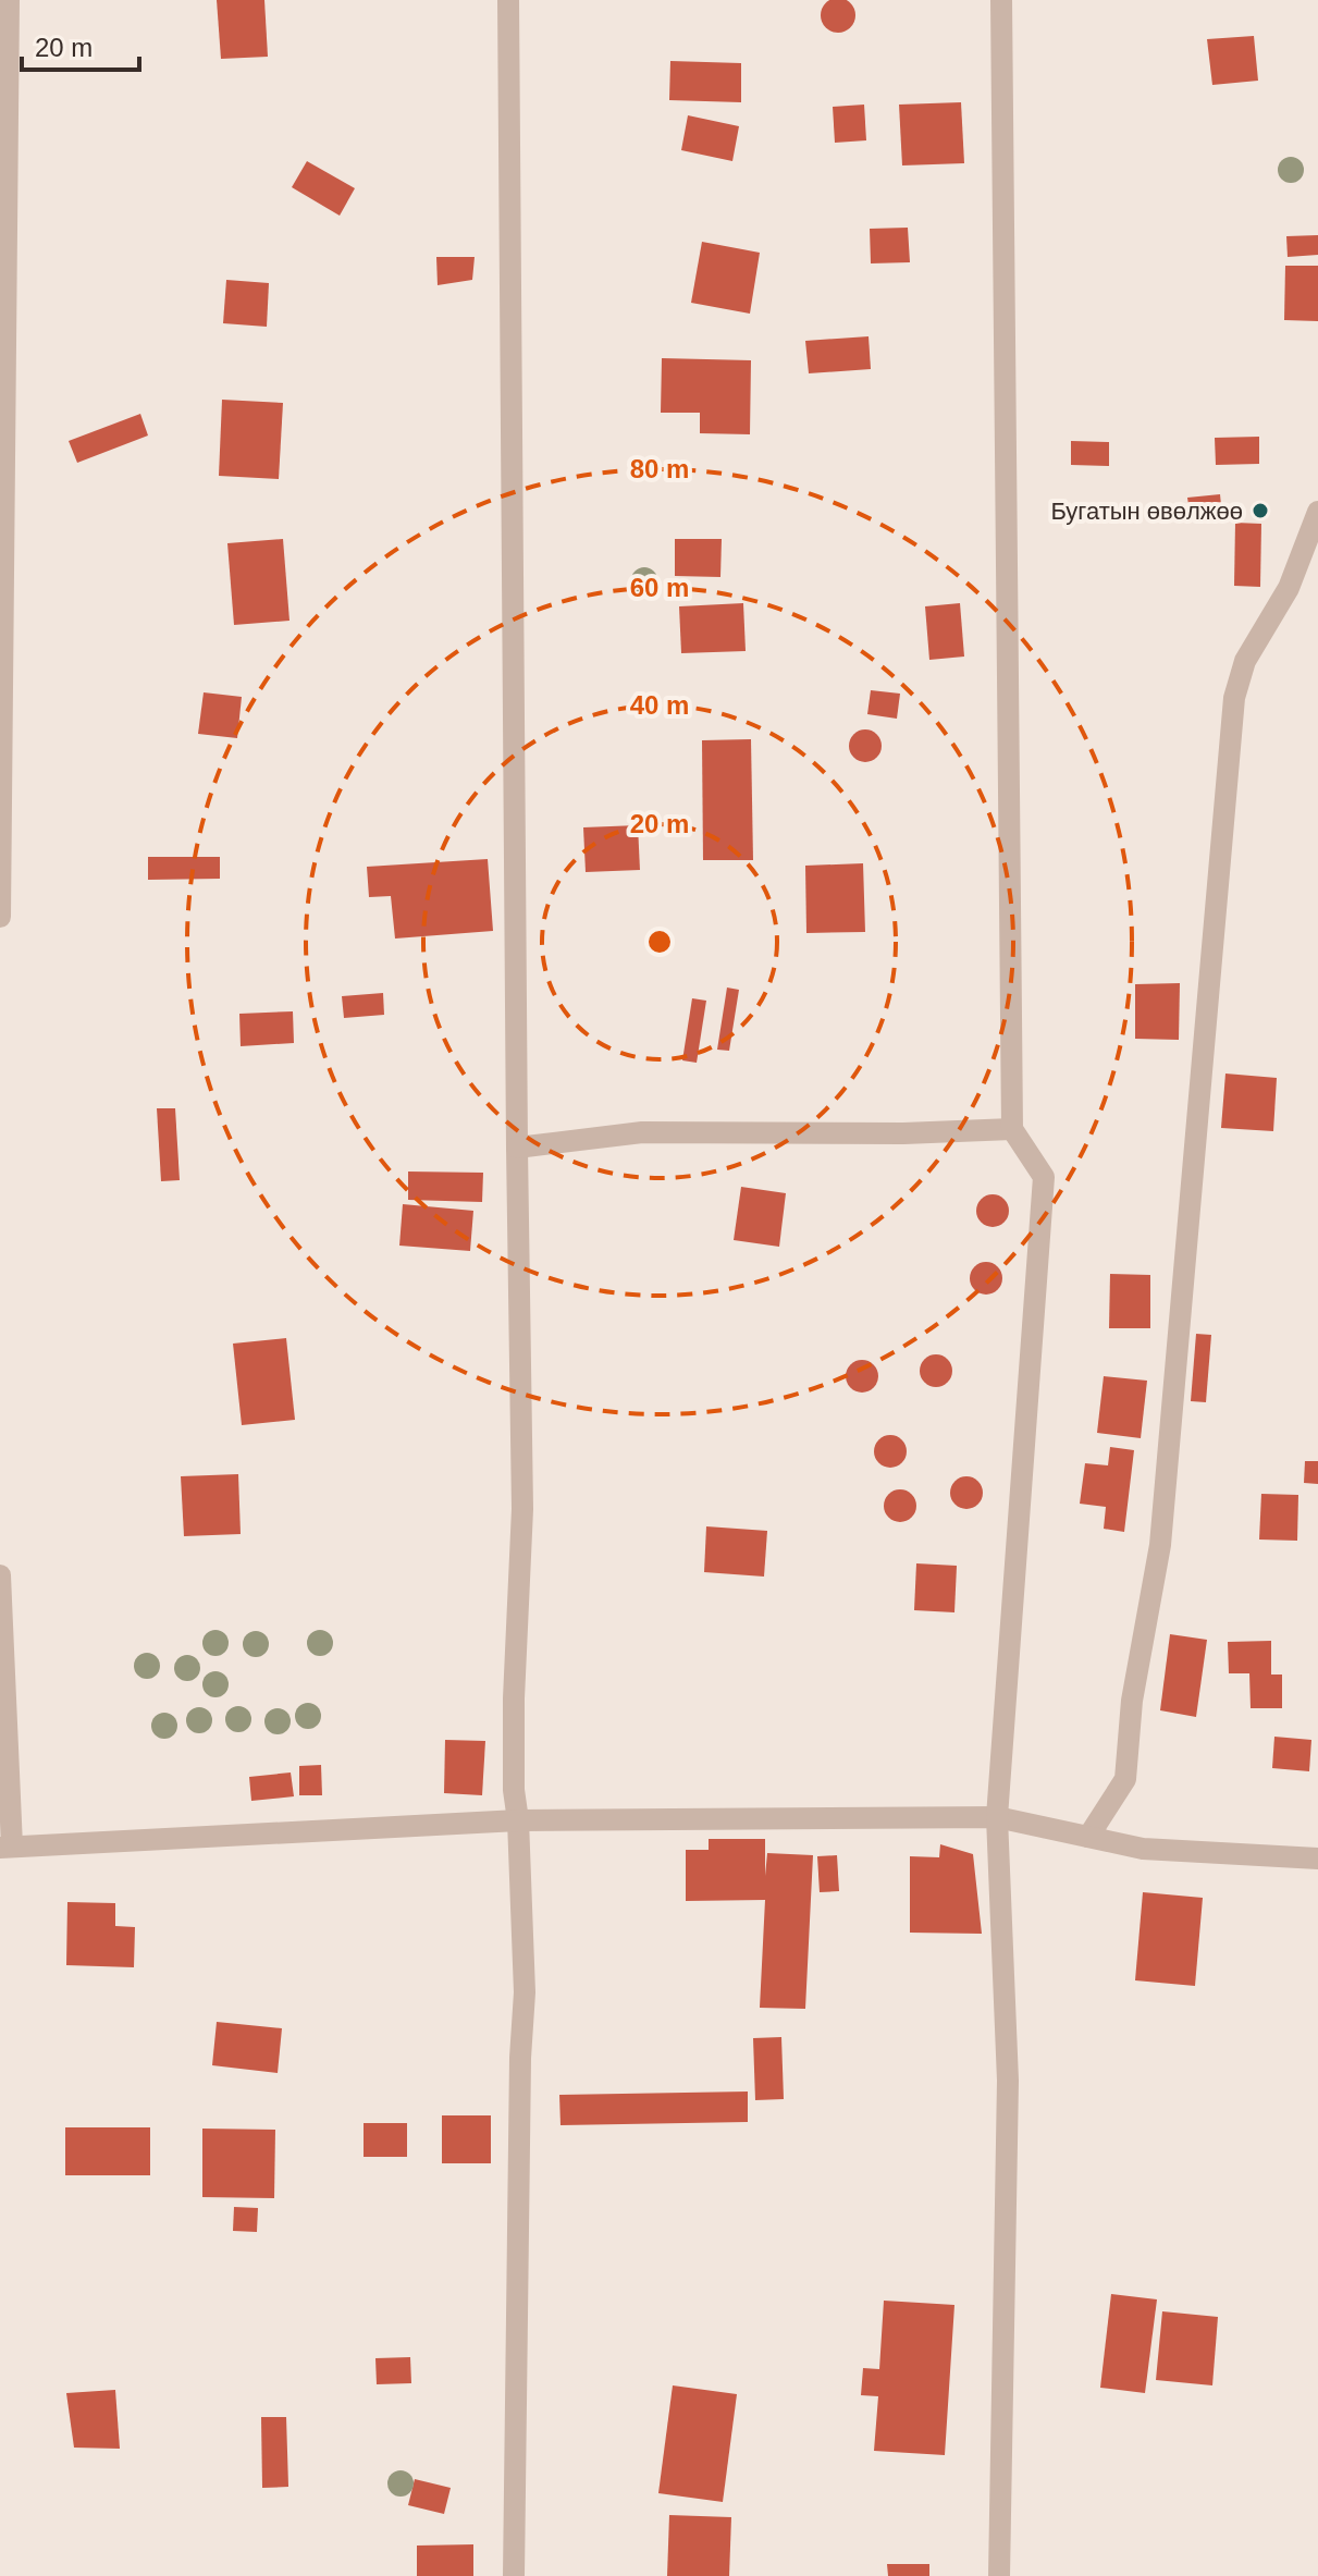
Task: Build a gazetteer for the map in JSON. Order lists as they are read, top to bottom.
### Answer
{
  "places": ["Бугатын өвөлжөө"],
  "scale_bar": "20 m",
  "rings": [
    "80 m",
    "60 m",
    "40 m",
    "20 m"
  ]
}
